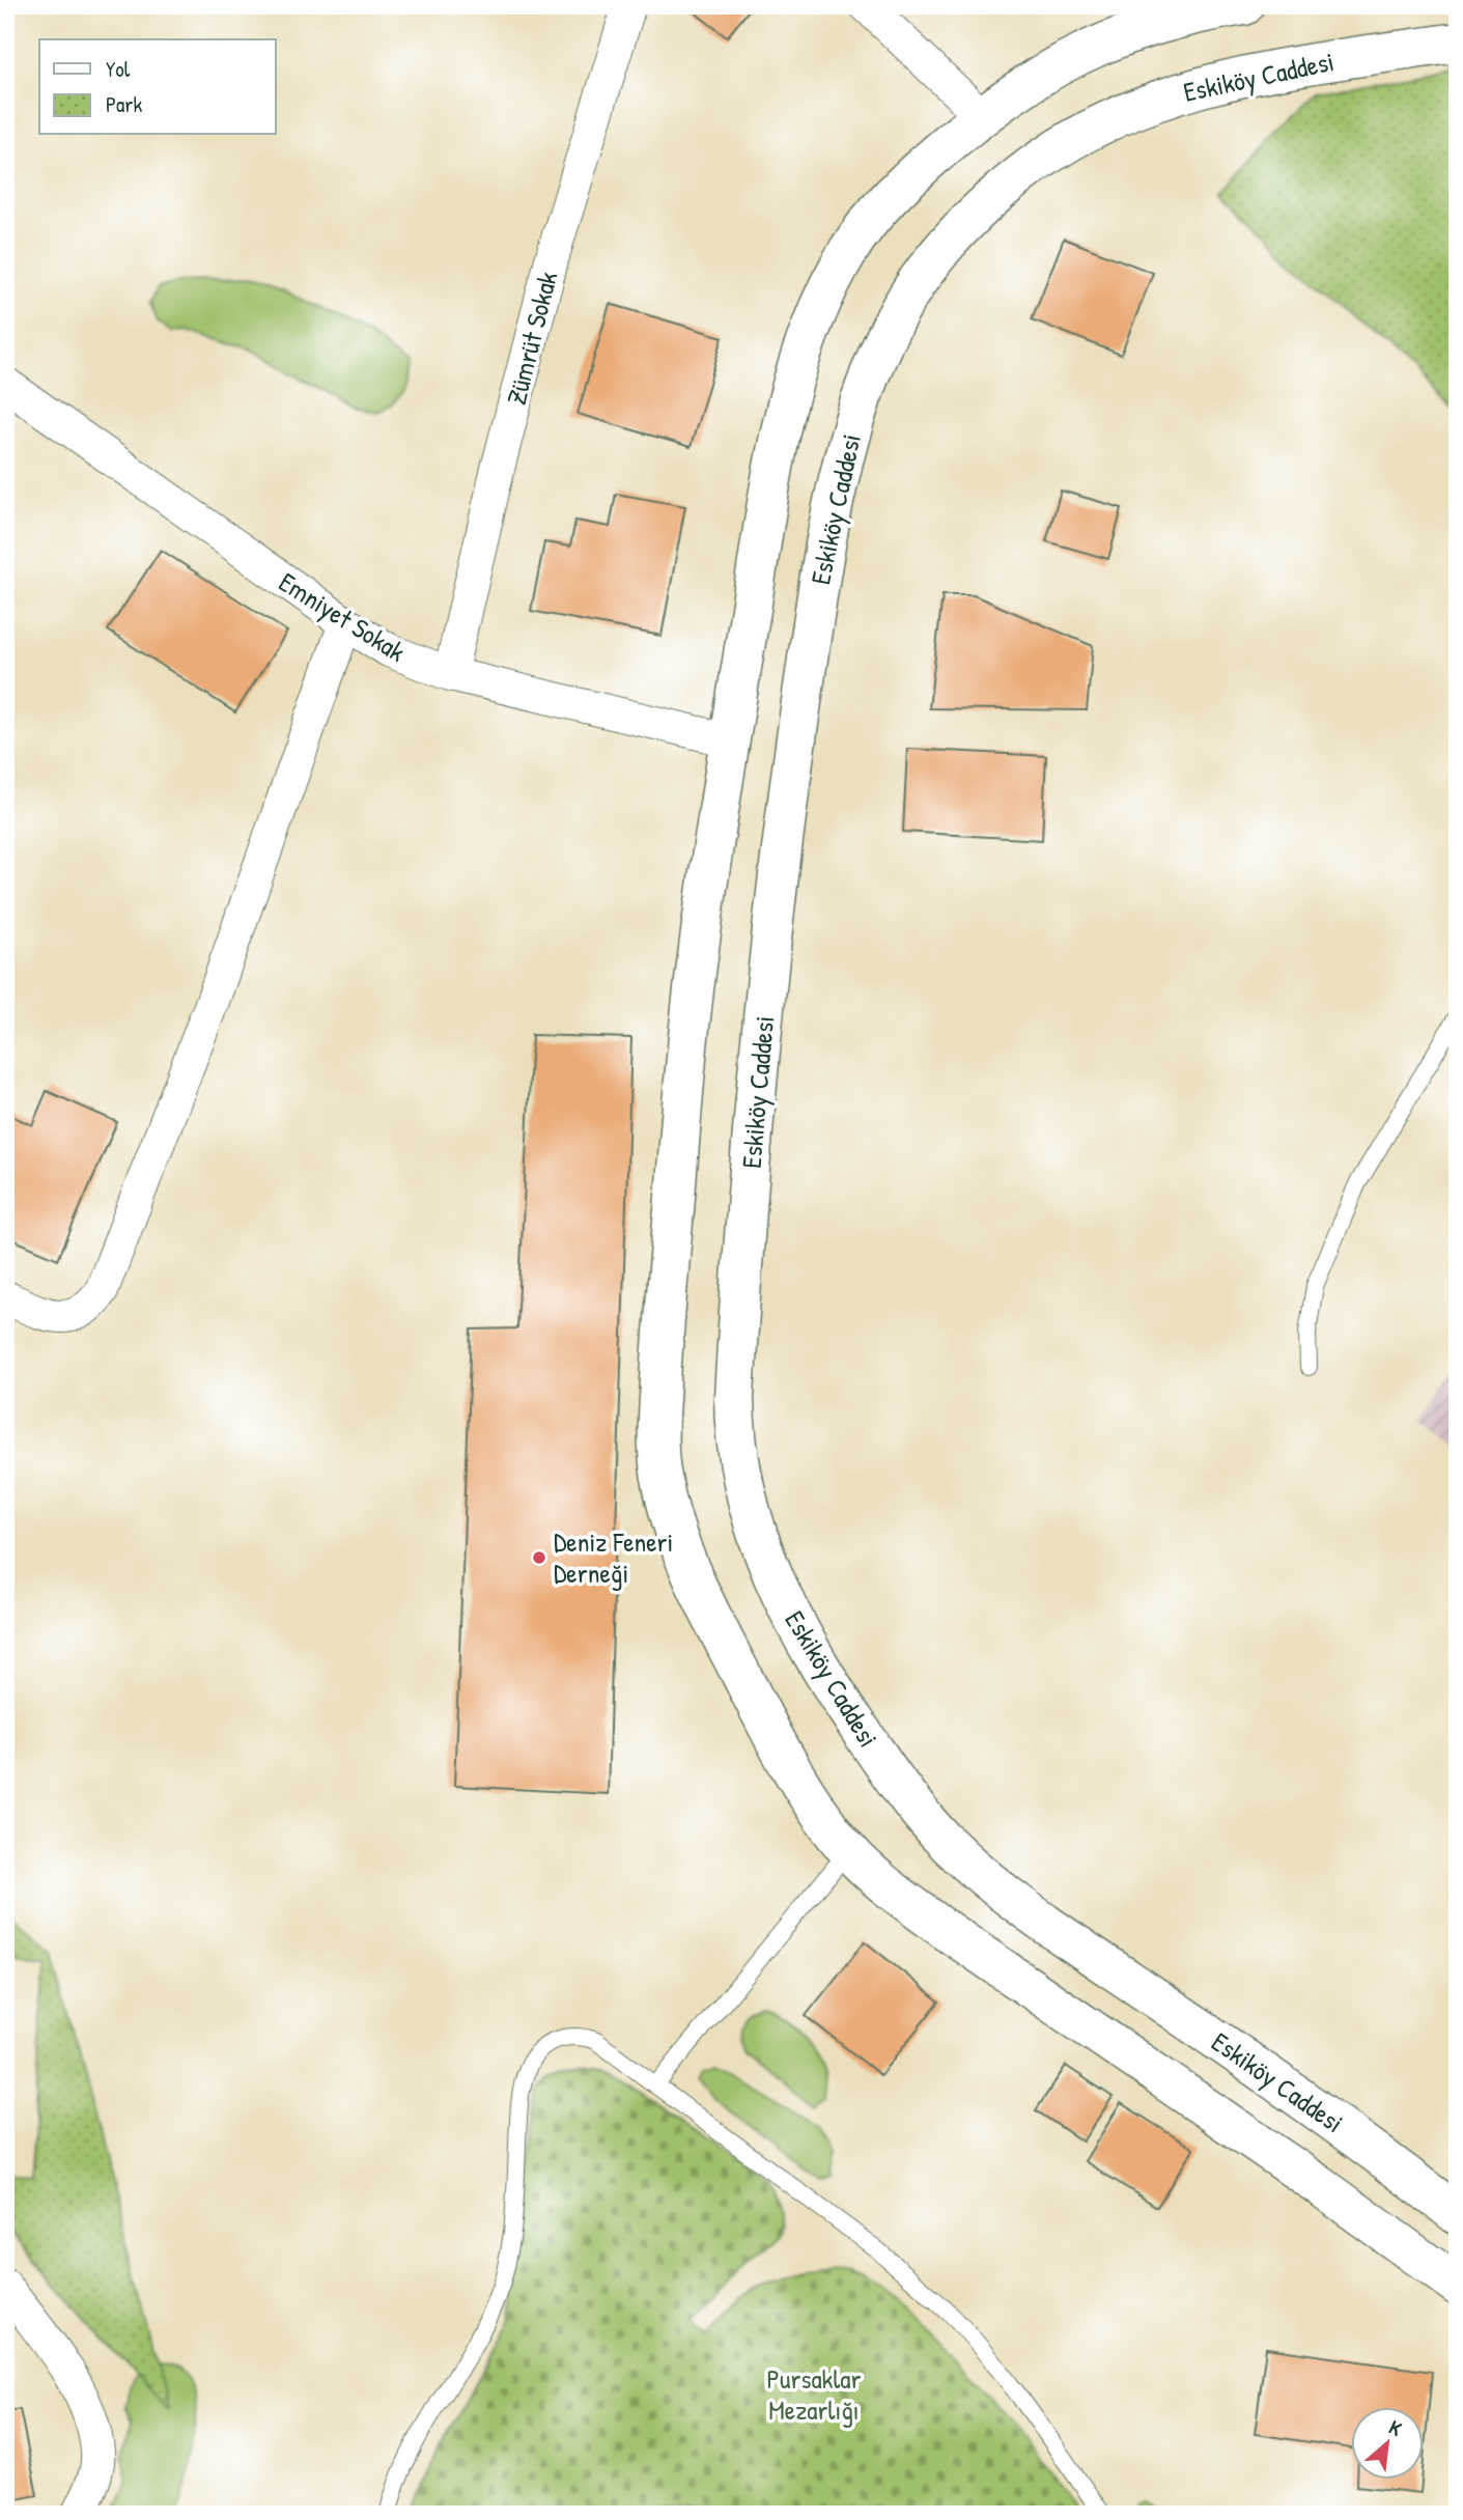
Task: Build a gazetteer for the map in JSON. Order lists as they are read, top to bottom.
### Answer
{
  "streets": {
    "street": ["Eskiköy Caddesi", "Zümrüt Sokak", "Emniyet Sokak"]
  },
  "crossings": [
    ["Zümrüt Sokak", "Emniyet Sokak"]
  ],
  "parks": ["Pursaklar Mezarlığı"],
  "places": ["Deniz Feneri Derneği"],
  "legend": ["Yol", "Park"],
  "north": "top right"
}
